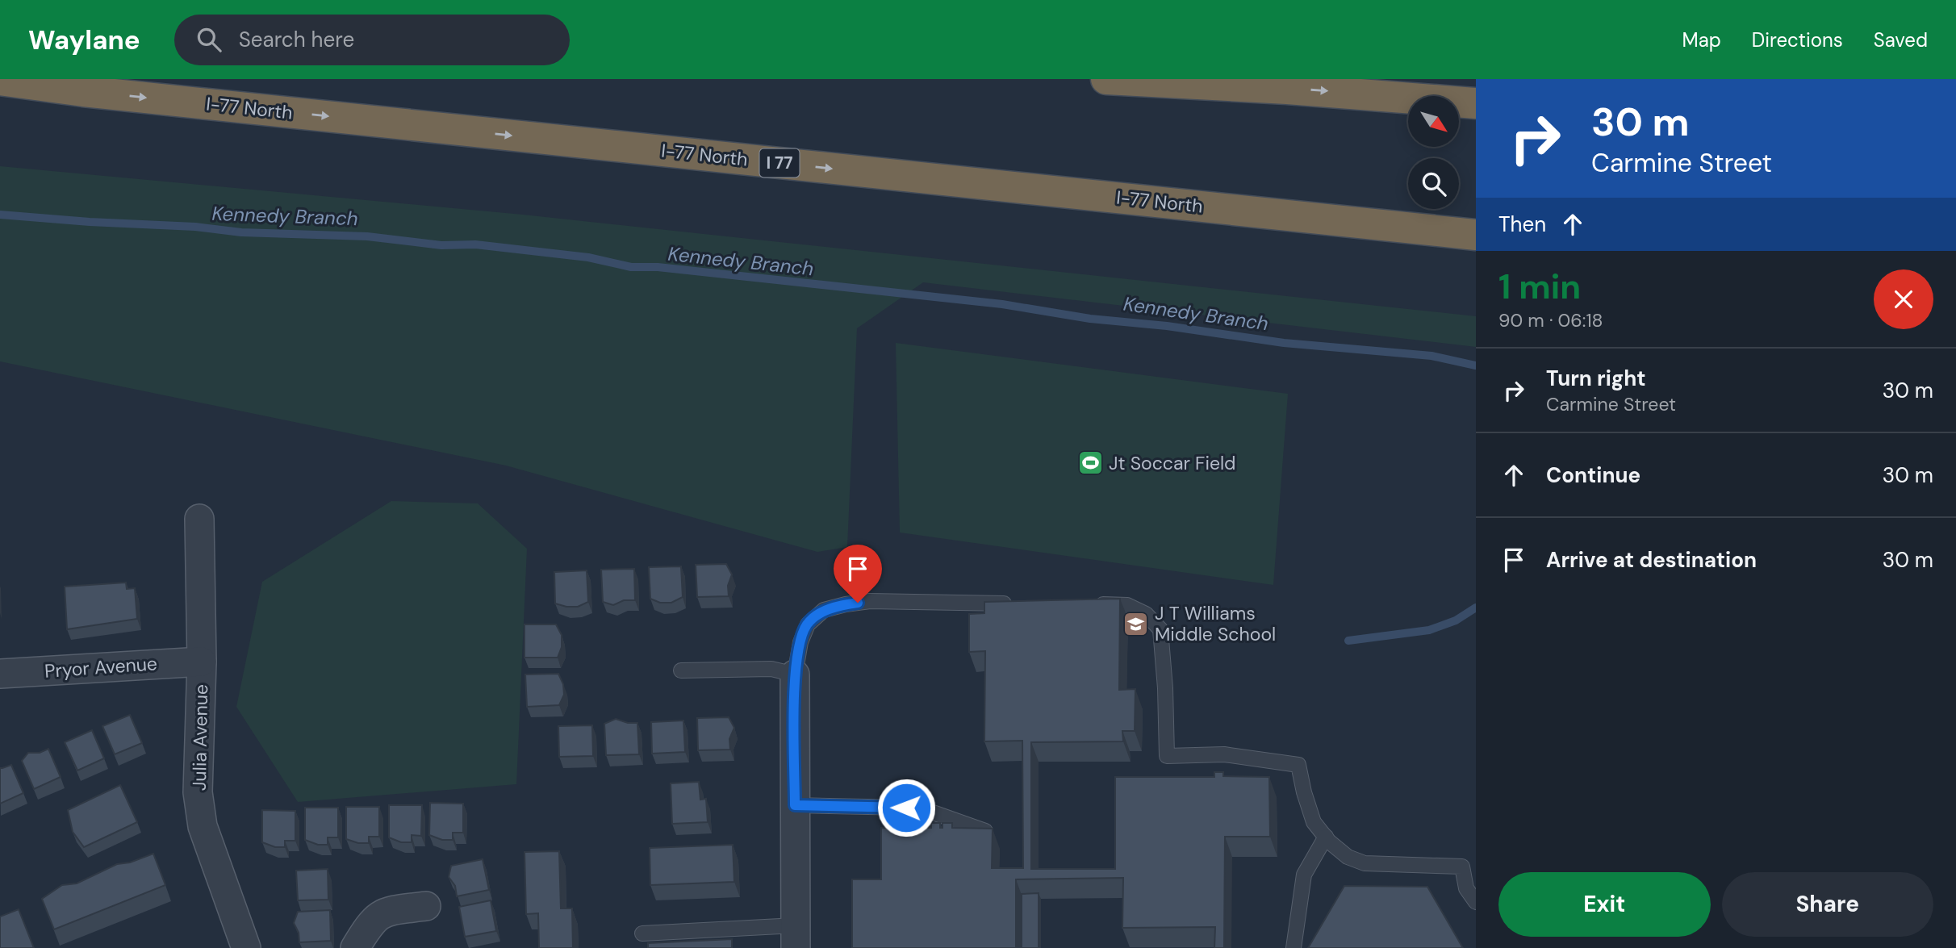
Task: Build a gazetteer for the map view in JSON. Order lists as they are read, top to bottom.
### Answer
{
  "streets": {
    "highway": ["I-77 North", "I 77"],
    "street": ["Pryor Avenue", "Julia Avenue"]
  },
  "crossings": [
    ["Pryor Avenue", "Julia Avenue"]
  ],
  "one_way": ["I-77 North"],
  "water": ["Kennedy Branch"],
  "places": {
    "sports": ["Jt Soccar Field"],
    "school or university": ["J T Williams Middle School"]
  },
  "north": "bottom right",
  "page": {
    "header": "Waylane",
    "search": "Search here",
    "nav": ["Map", "Directions", "Saved"],
    "turn": ["30 m", "Carmine Street"],
    "then": "Then",
    "heading": ["1 min", "90 m · 06:18"],
    "list": [
      {
        "name": "Turn right",
        "note": "Carmine Street",
        "value": "30 m"
      },
      {
        "name": "Continue",
        "value": "30 m"
      },
      {
        "name": "Arrive at destination",
        "value": "30 m"
      }
    ],
    "buttons": ["Exit", "Share"]
  }
}
